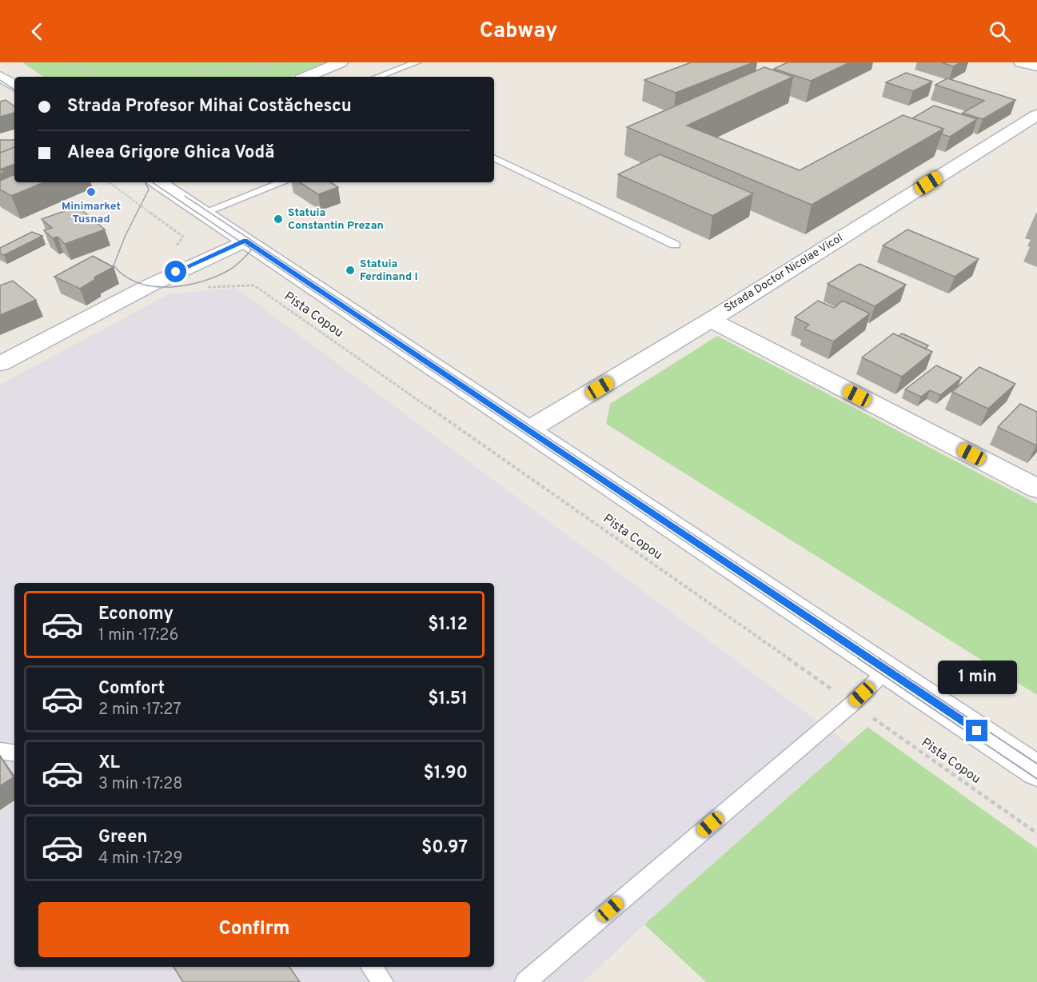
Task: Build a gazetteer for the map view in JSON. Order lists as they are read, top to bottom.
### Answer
{
  "streets": {
    "street": ["Strada Doctor Nicolae Vicol"],
    "path": ["Pista Copou"]
  },
  "places": ["Minimarket Tusnad", "Statuia Constantin Prezan", "Statuia Ferdinand I"],
  "page": {
    "header": "Cabway",
    "banner": ["Strada Profesor Mihai Costăchescu", "Aleea Grigore Ghica Vodă"],
    "list": [
      {
        "name": "Economy",
        "note": "1 min · 17:26",
        "value": "$1.12"
      },
      {
        "name": "Comfort",
        "note": "2 min · 17:27",
        "value": "$1.51"
      },
      {
        "name": "XL",
        "note": "3 min · 17:28",
        "value": "$1.90"
      },
      {
        "name": "Green",
        "note": "4 min · 17:29",
        "value": "$0.97"
      }
    ],
    "bubble": "1 min",
    "buttons": "Confirm"
  }
}
